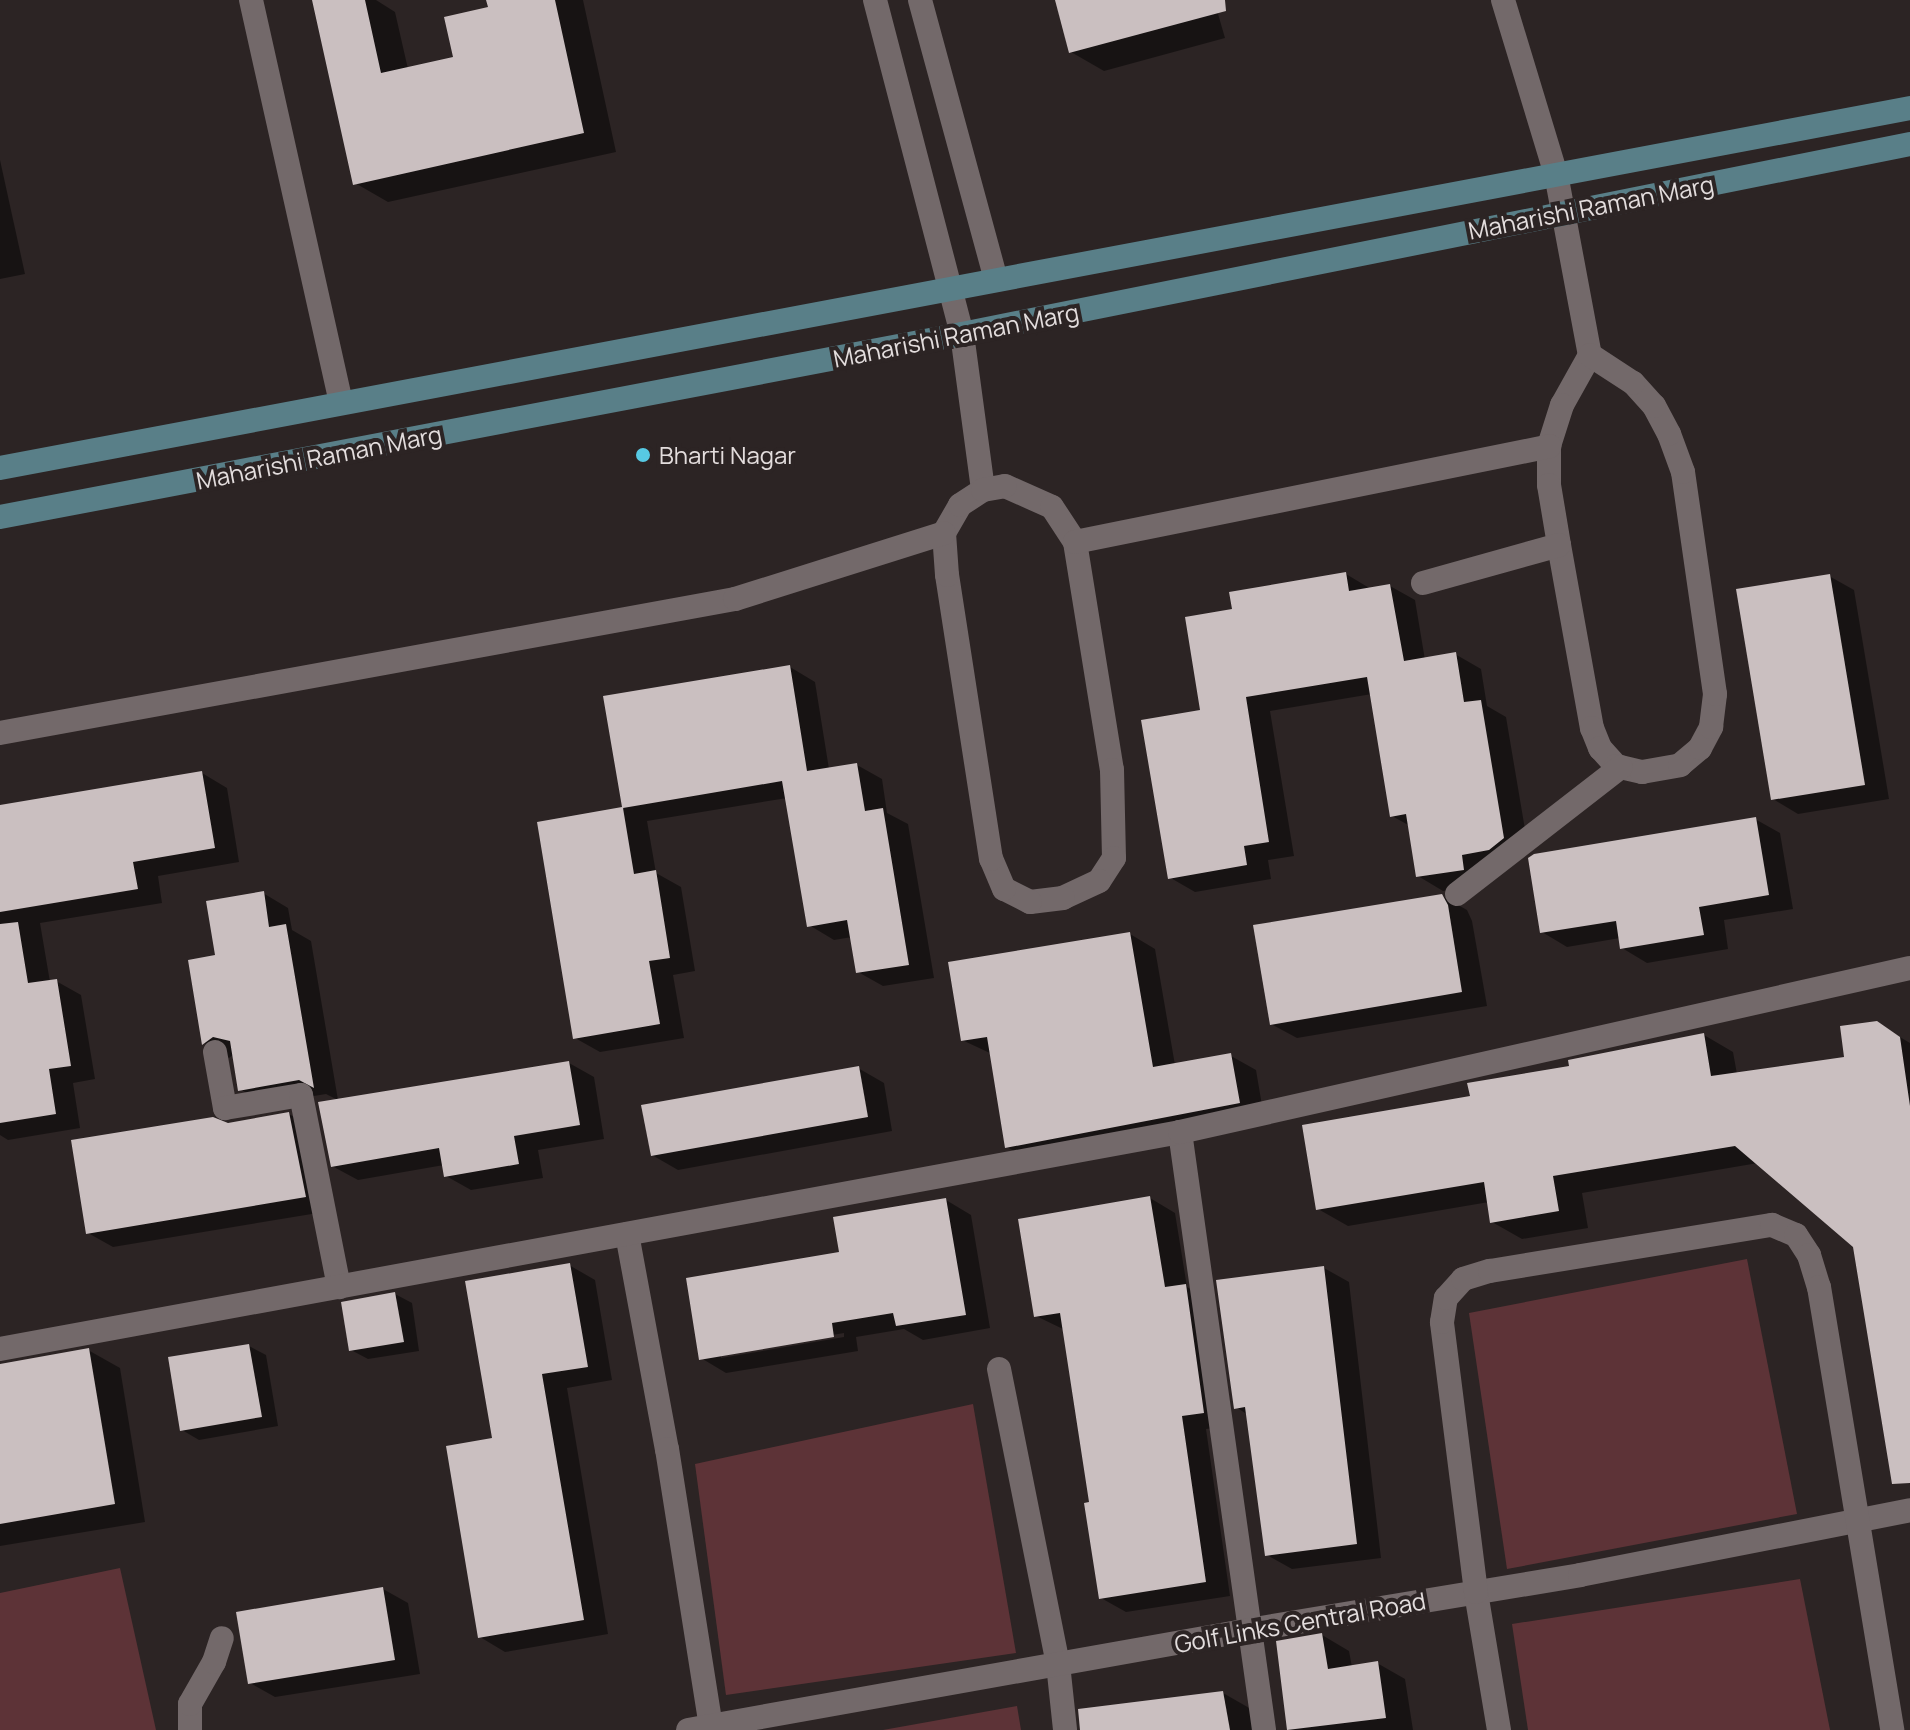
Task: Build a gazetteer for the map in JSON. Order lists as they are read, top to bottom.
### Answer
{
  "streets": {
    "main road": ["Maharishi Raman Marg"],
    "street": ["Golf Links Central Road"]
  },
  "places": ["Bharti Nagar"]
}
